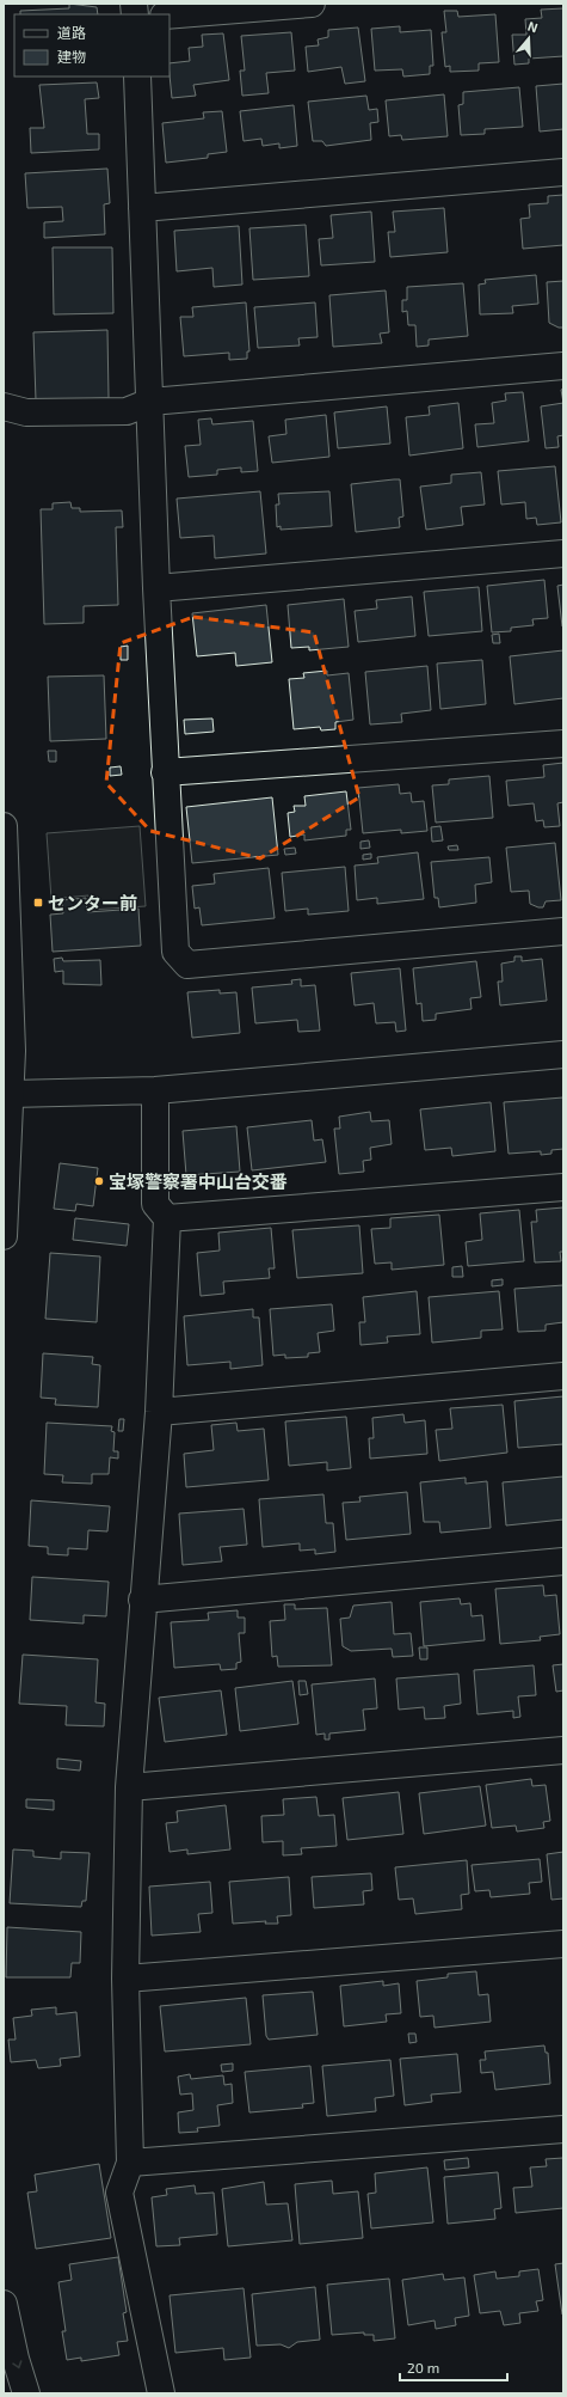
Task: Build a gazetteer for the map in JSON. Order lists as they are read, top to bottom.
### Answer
{
  "places": {
    "transit": ["センター前"],
    "other": ["宝塚警察署中山台交番"]
  },
  "legend": ["道路", "建物"],
  "scale_bar": "20 m",
  "north": "top"
}
